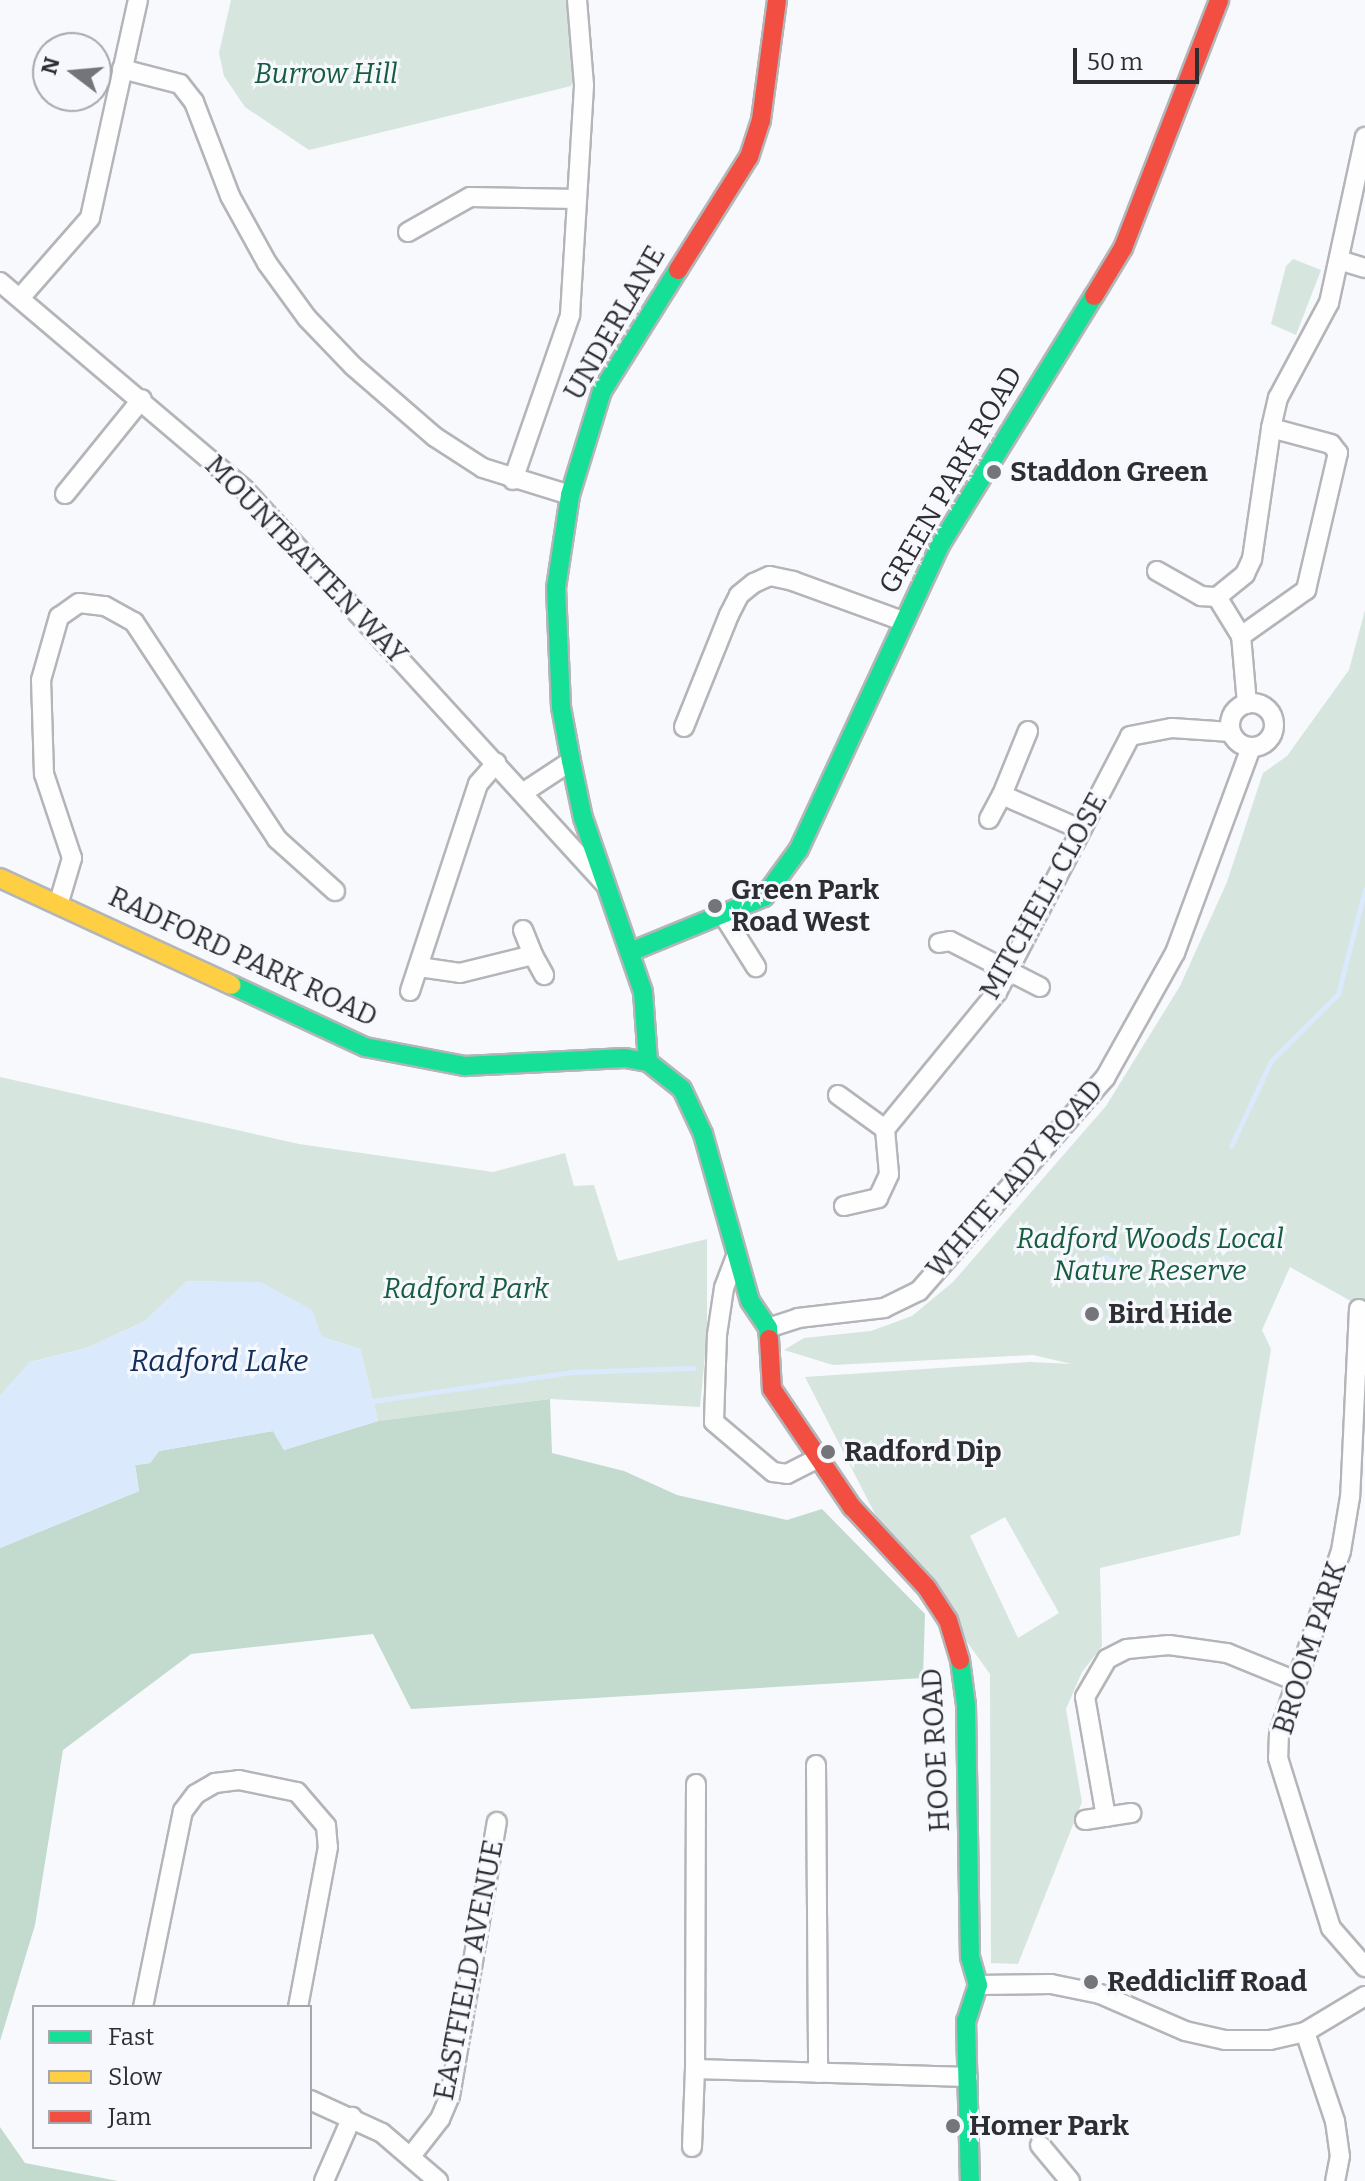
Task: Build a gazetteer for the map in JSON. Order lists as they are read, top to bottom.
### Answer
{
  "streets": {
    "street": [
      "UNDERLANE",
      "GREEN PARK ROAD",
      "MOUNTBATTEN WAY",
      "MITCHELL CLOSE",
      "RADFORD PARK ROAD",
      "WHITE LADY ROAD",
      "BROOM PARK",
      "HOOE ROAD",
      "EASTFIELD AVENUE"
    ]
  },
  "crossings": [
    ["UNDERLANE", "GREEN PARK ROAD"],
    ["UNDERLANE", "MOUNTBATTEN WAY"],
    ["UNDERLANE", "RADFORD PARK ROAD"],
    ["MITCHELL CLOSE", "WHITE LADY ROAD"],
    ["WHITE LADY ROAD", "HOOE ROAD"]
  ],
  "water": ["Radford Lake"],
  "parks": ["Burrow Hill", "Radford Woods Local Nature Reserve", "Radford Park"],
  "places": [
    "Staddon Green",
    "Green Park Road West",
    "Bird Hide",
    "Radford Dip",
    "Reddicliff Road",
    "Homer Park"
  ],
  "legend": ["Fast", "Slow", "Jam"],
  "scale_bar": "50 m",
  "north": "left"
}
